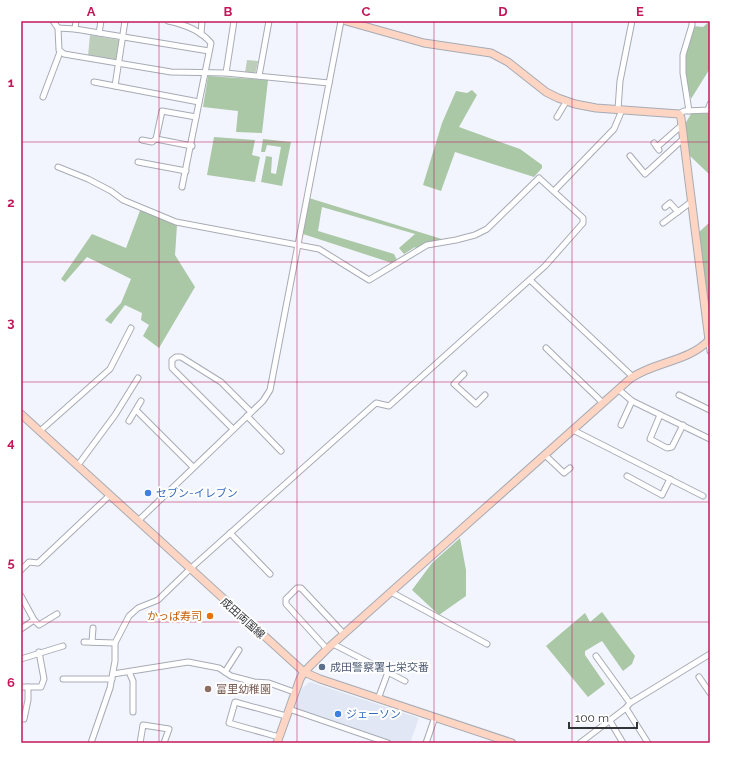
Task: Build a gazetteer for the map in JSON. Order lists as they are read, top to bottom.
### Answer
{
  "streets": {
    "street": ["成田両国線"]
  },
  "places": [
    "セブン-イレブン",
    "かっぱ寿司",
    "成田警察署七栄交番",
    "富里幼稚園",
    "ジェーソン"
  ],
  "scale_bar": "100 m",
  "grid": {
    "columns": [
      "A",
      "B",
      "C",
      "D",
      "E"
    ],
    "rows": [
      "1",
      "2",
      "3",
      "4",
      "5",
      "6"
    ]
  }
}
